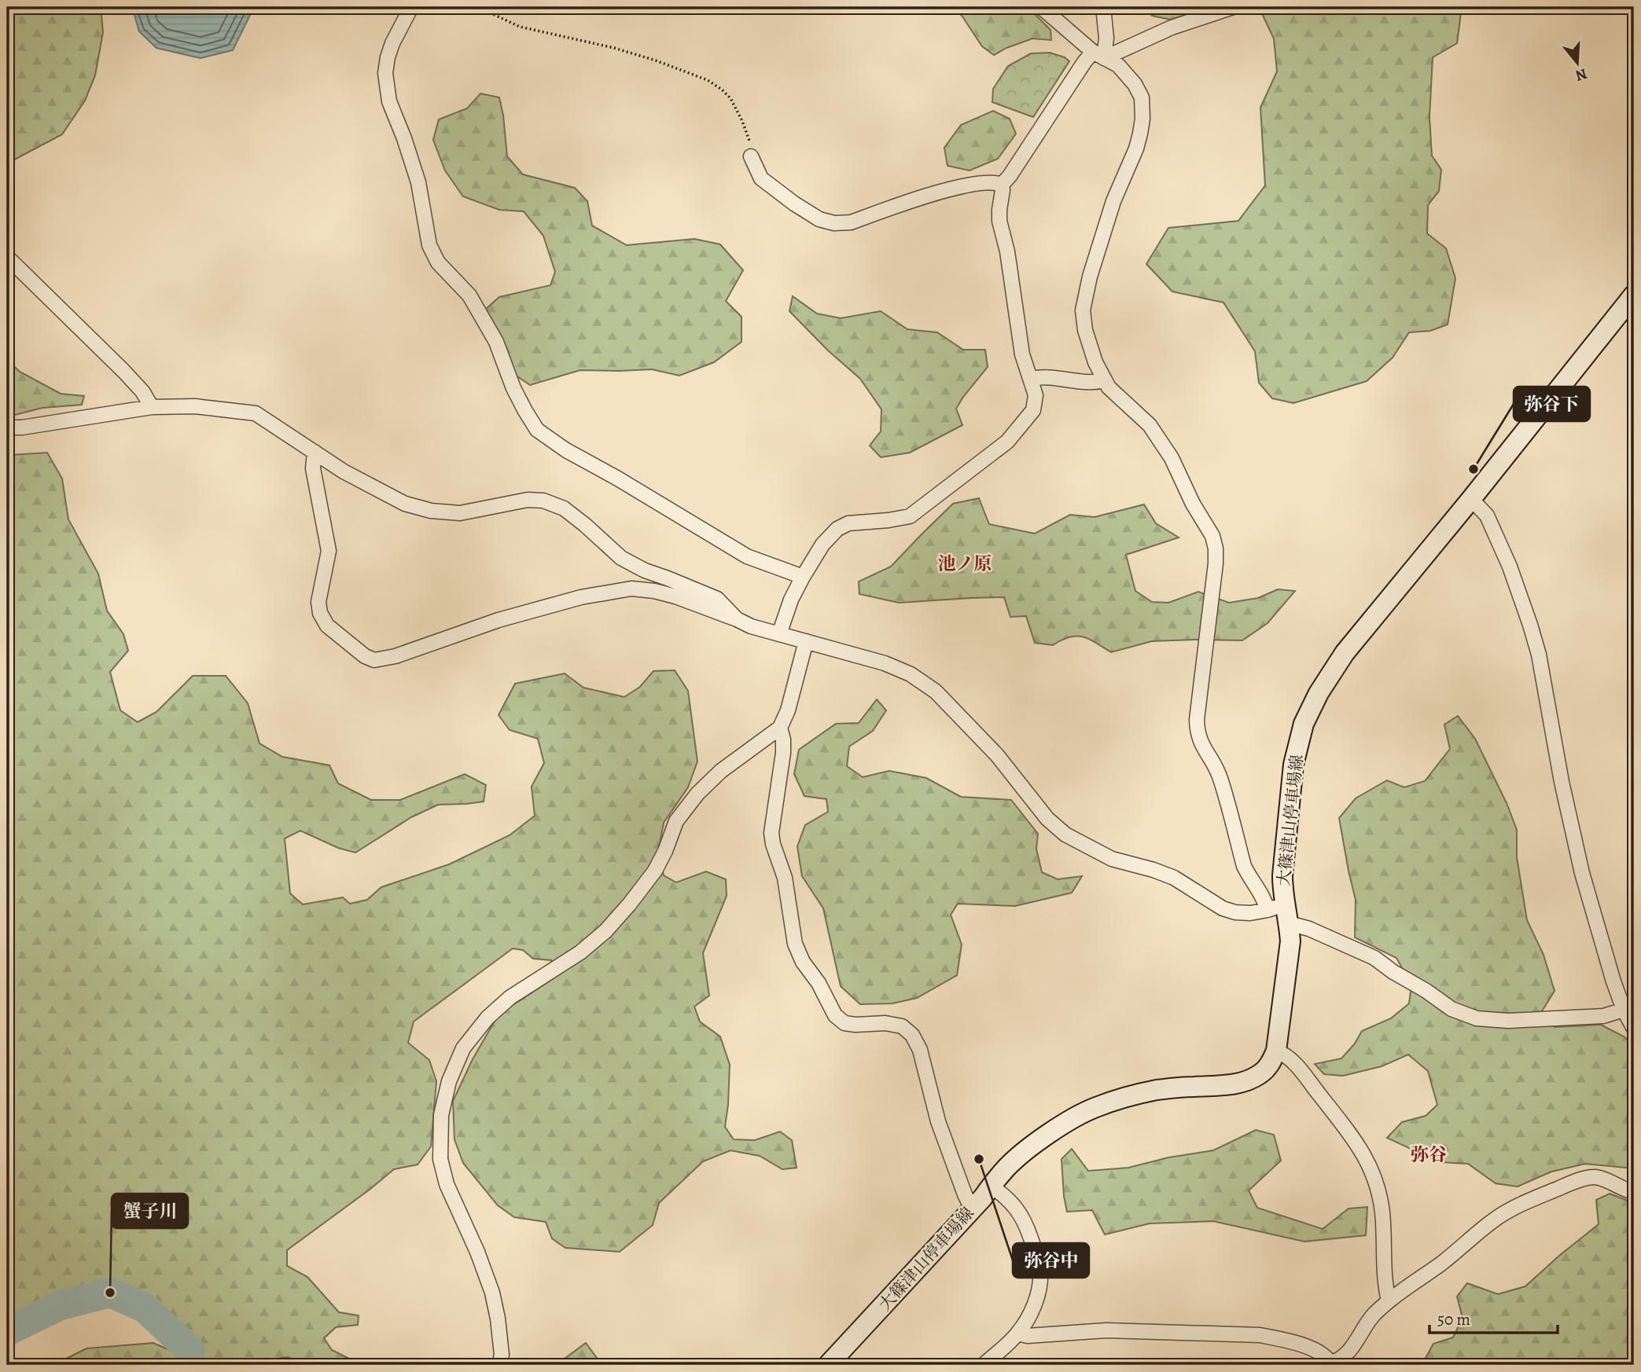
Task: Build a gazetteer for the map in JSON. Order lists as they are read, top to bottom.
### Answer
{
  "streets": {
    "main road": ["大篠津山停車場線"]
  },
  "districts": ["池ノ原", "弥谷"],
  "places": ["弥谷下", "弥谷中", "蟹子川"],
  "scale_bar": "50 m",
  "north": "bottom"
}
